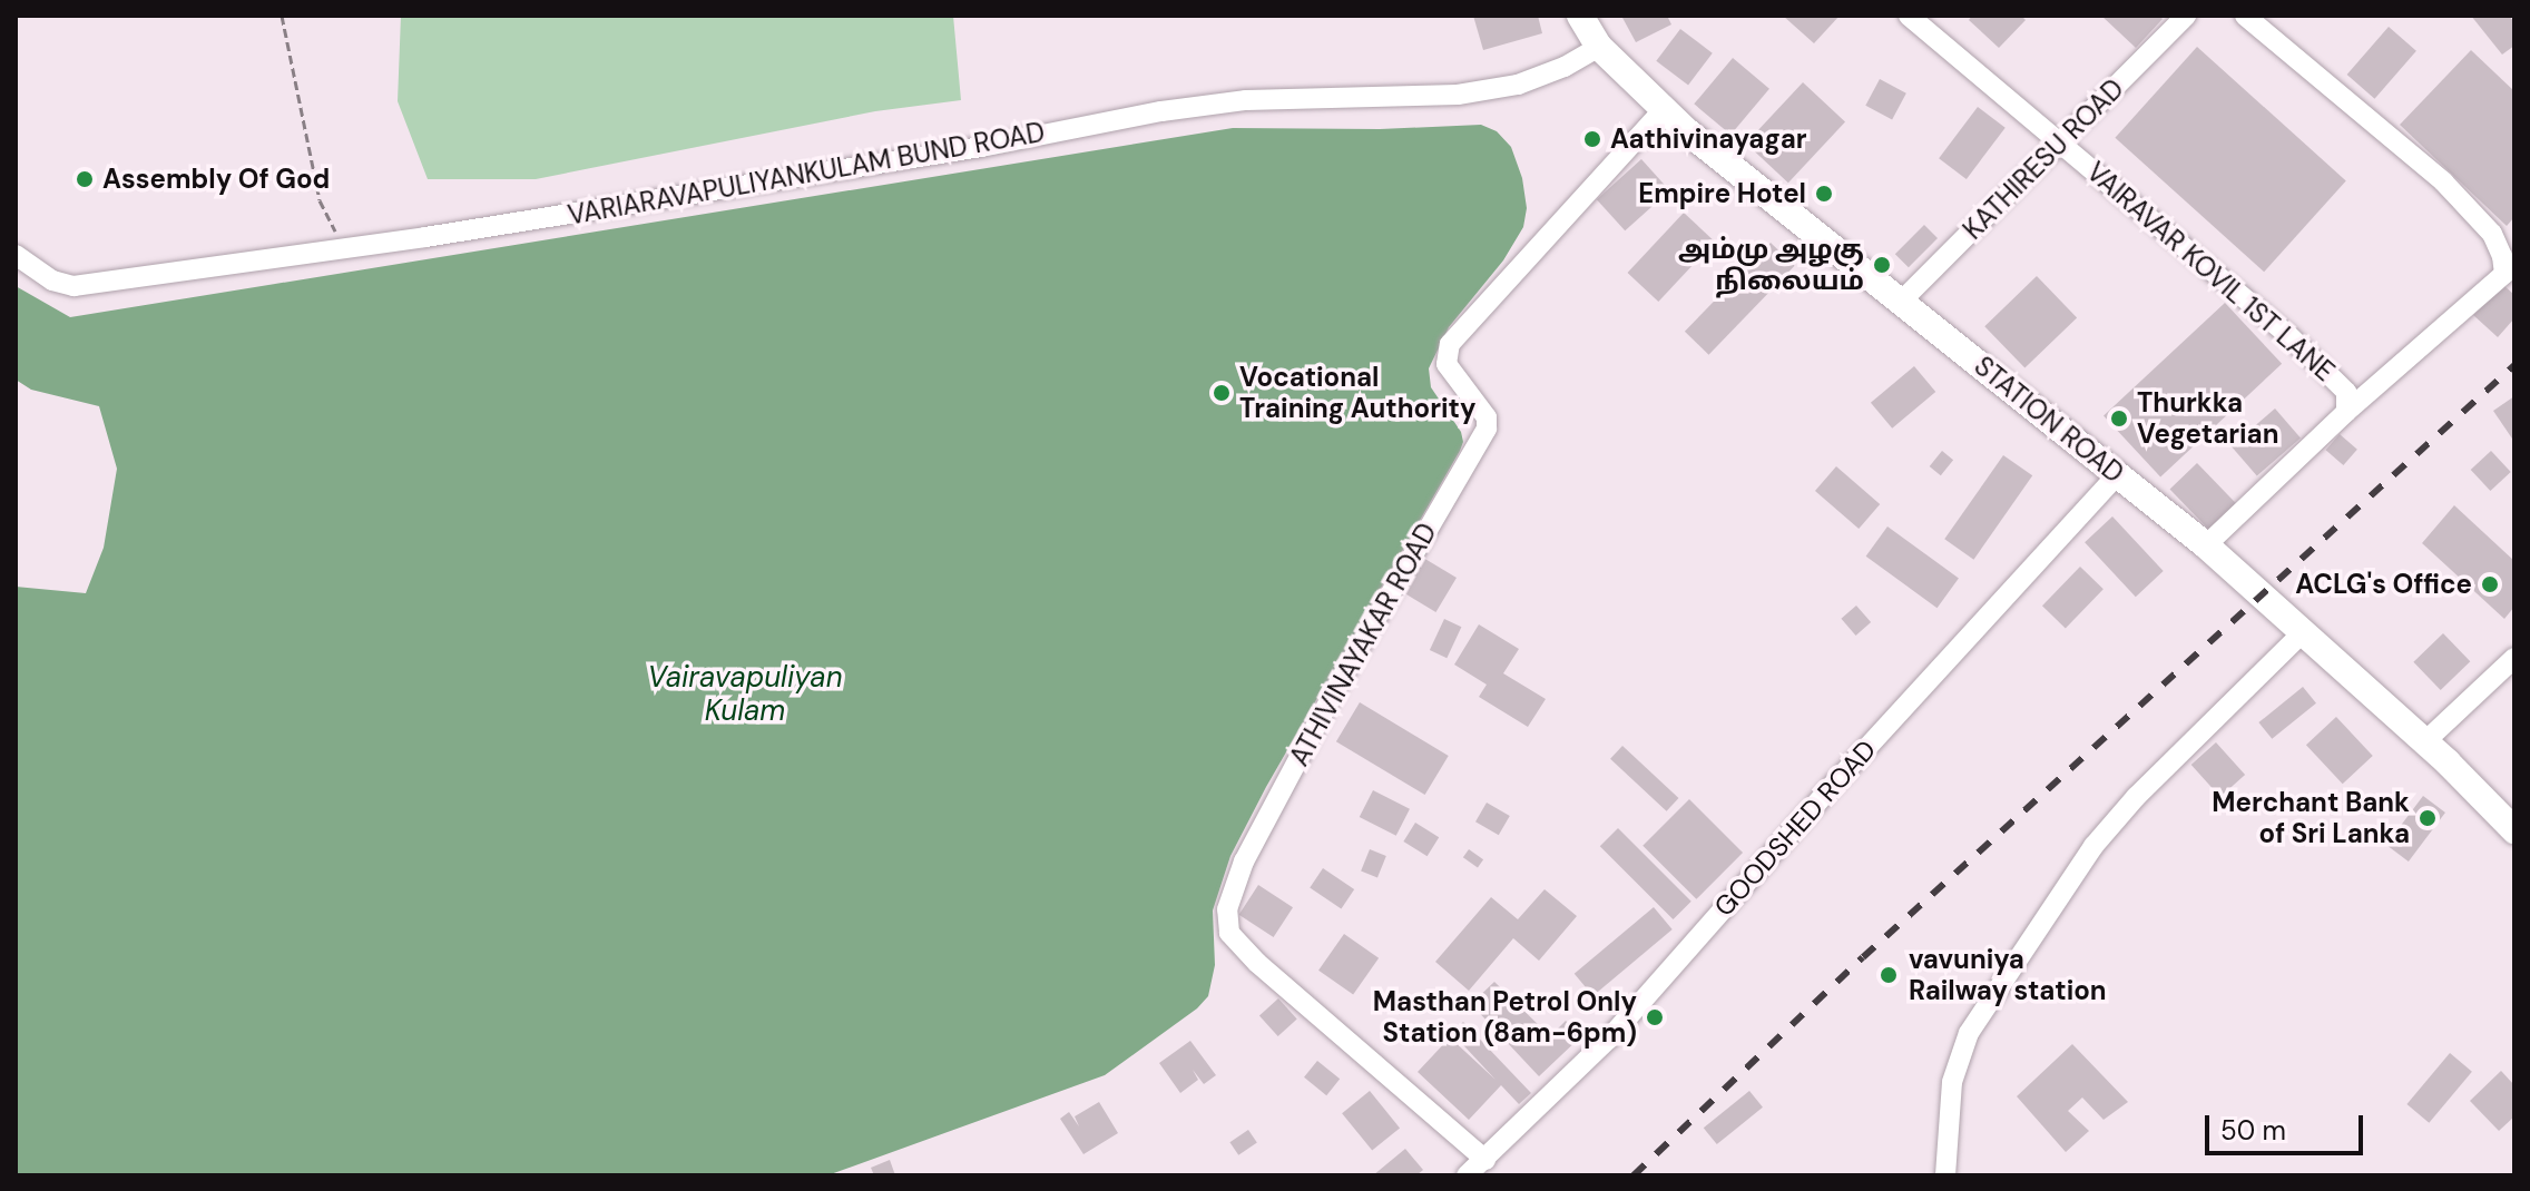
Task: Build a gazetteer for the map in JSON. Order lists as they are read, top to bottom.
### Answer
{
  "streets": {
    "main road": ["STATION ROAD"],
    "street": [
      "KATHIRESU ROAD",
      "VARIARAVAPULIYANKULAM BUND ROAD",
      "VAIRAVAR KOVIL 1ST LANE",
      "ATHIVINAYAKAR ROAD",
      "GOODSHED ROAD"
    ]
  },
  "crossings": [
    ["KATHIRESU ROAD", "VAIRAVAR KOVIL 1ST LANE"],
    ["KATHIRESU ROAD", "STATION ROAD"],
    ["VARIARAVAPULIYANKULAM BUND ROAD", "STATION ROAD"],
    ["VAIRAVAR KOVIL 1ST LANE", "STATION ROAD"],
    ["STATION ROAD", "ATHIVINAYAKAR ROAD"],
    ["STATION ROAD", "GOODSHED ROAD"],
    ["ATHIVINAYAKAR ROAD", "GOODSHED ROAD"]
  ],
  "water": ["Vairavapuliyan Kulam"],
  "places": [
    "Aathivinayagar",
    "Assembly Of God",
    "Empire Hotel",
    "அம்மு அழகு நிலையம்",
    "Vocational Training Authority",
    "Thurkka Vegetarian",
    "ACLG's Office",
    "Merchant Bank of Sri Lanka",
    "vavuniya Railway station",
    "Masthan Petrol Only Station (8am-6pm)"
  ],
  "scale_bar": "50 m"
}
